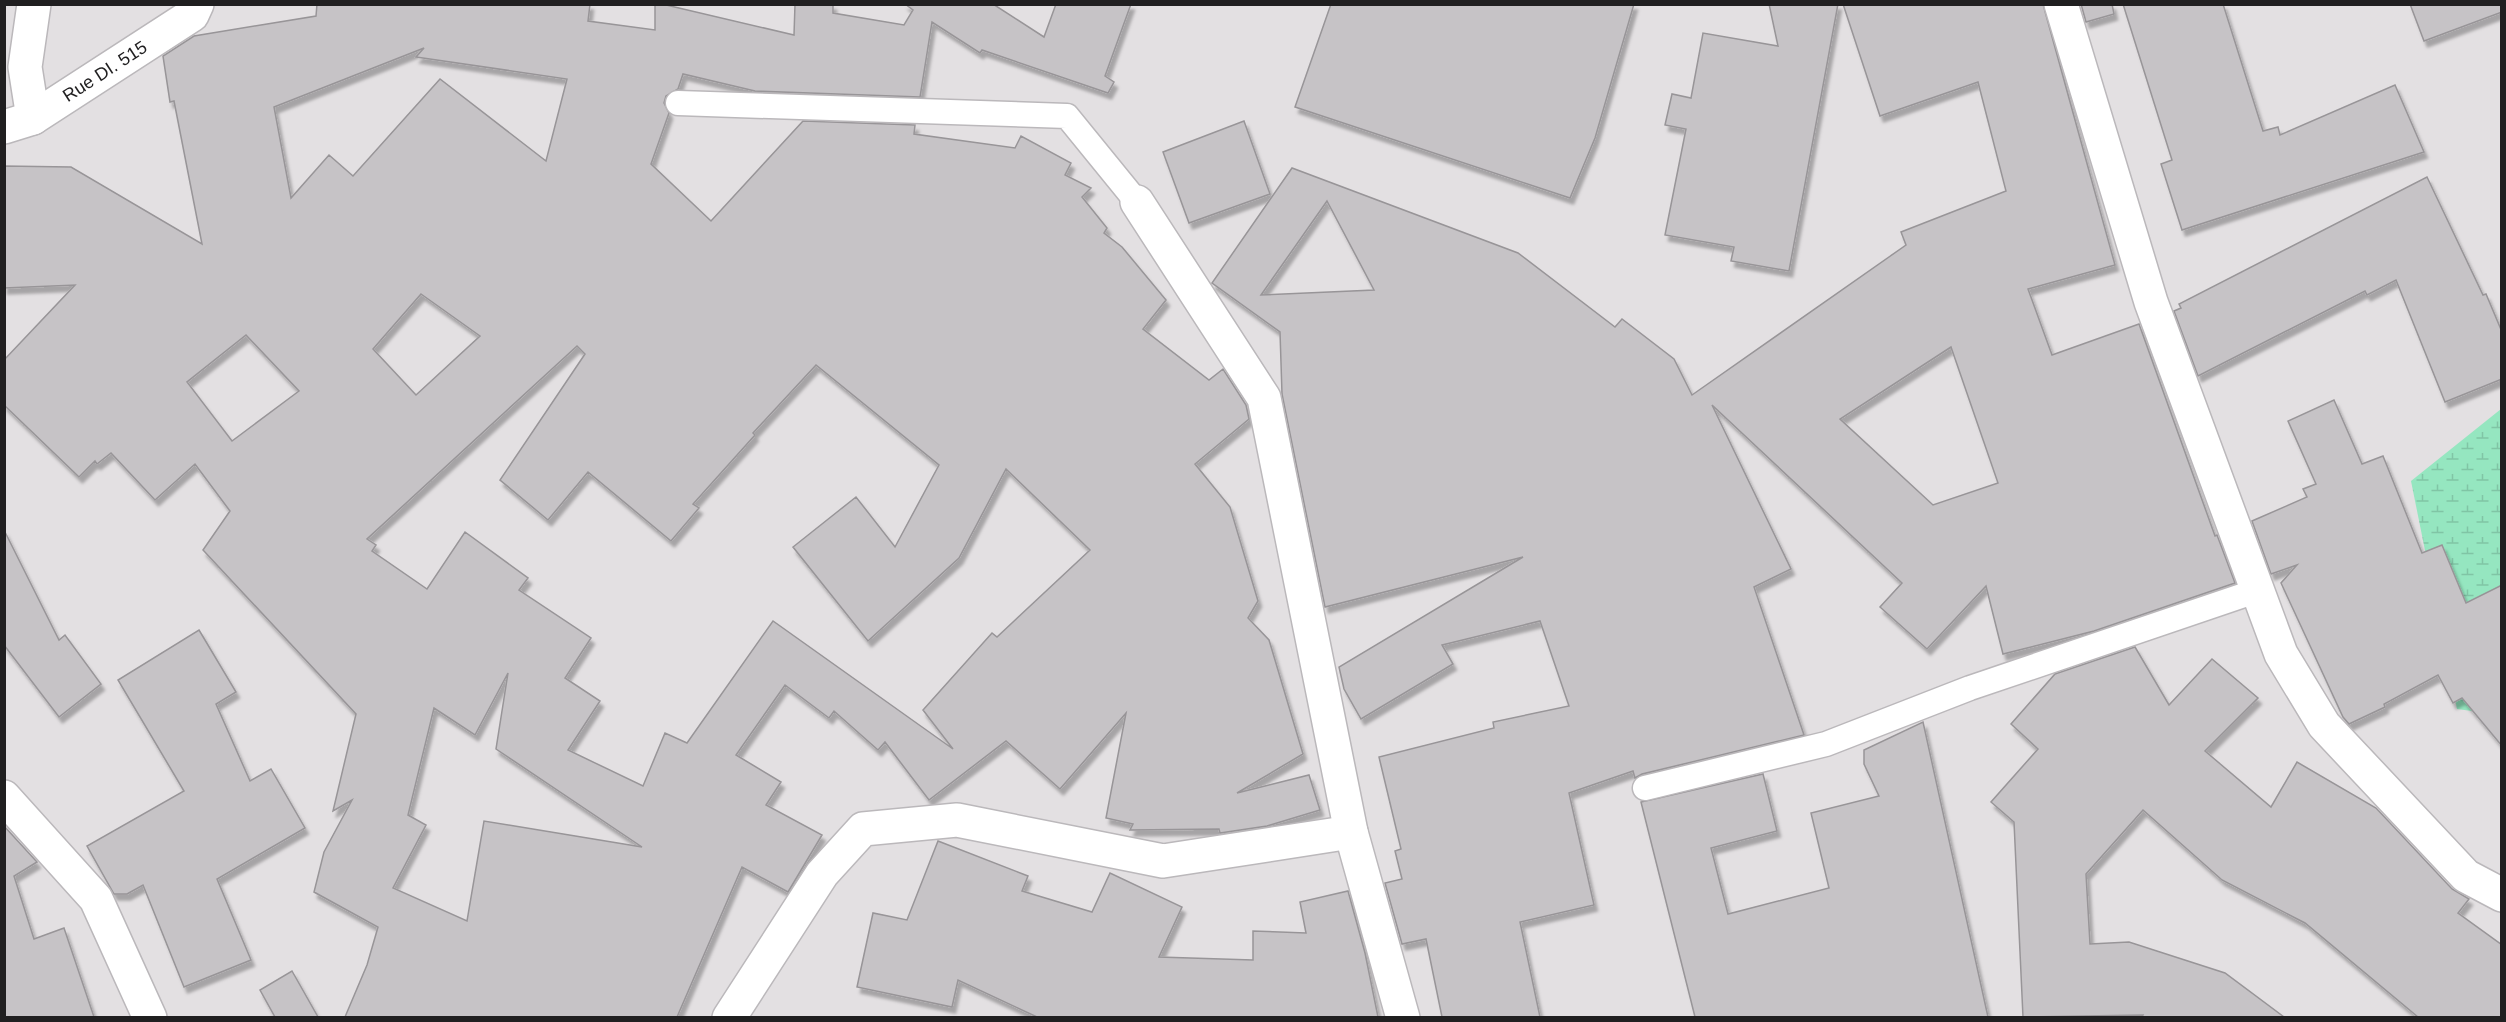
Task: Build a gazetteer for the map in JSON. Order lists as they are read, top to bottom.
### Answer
{
  "streets": {
    "street": ["Rue DI. 515"]
  }
}
